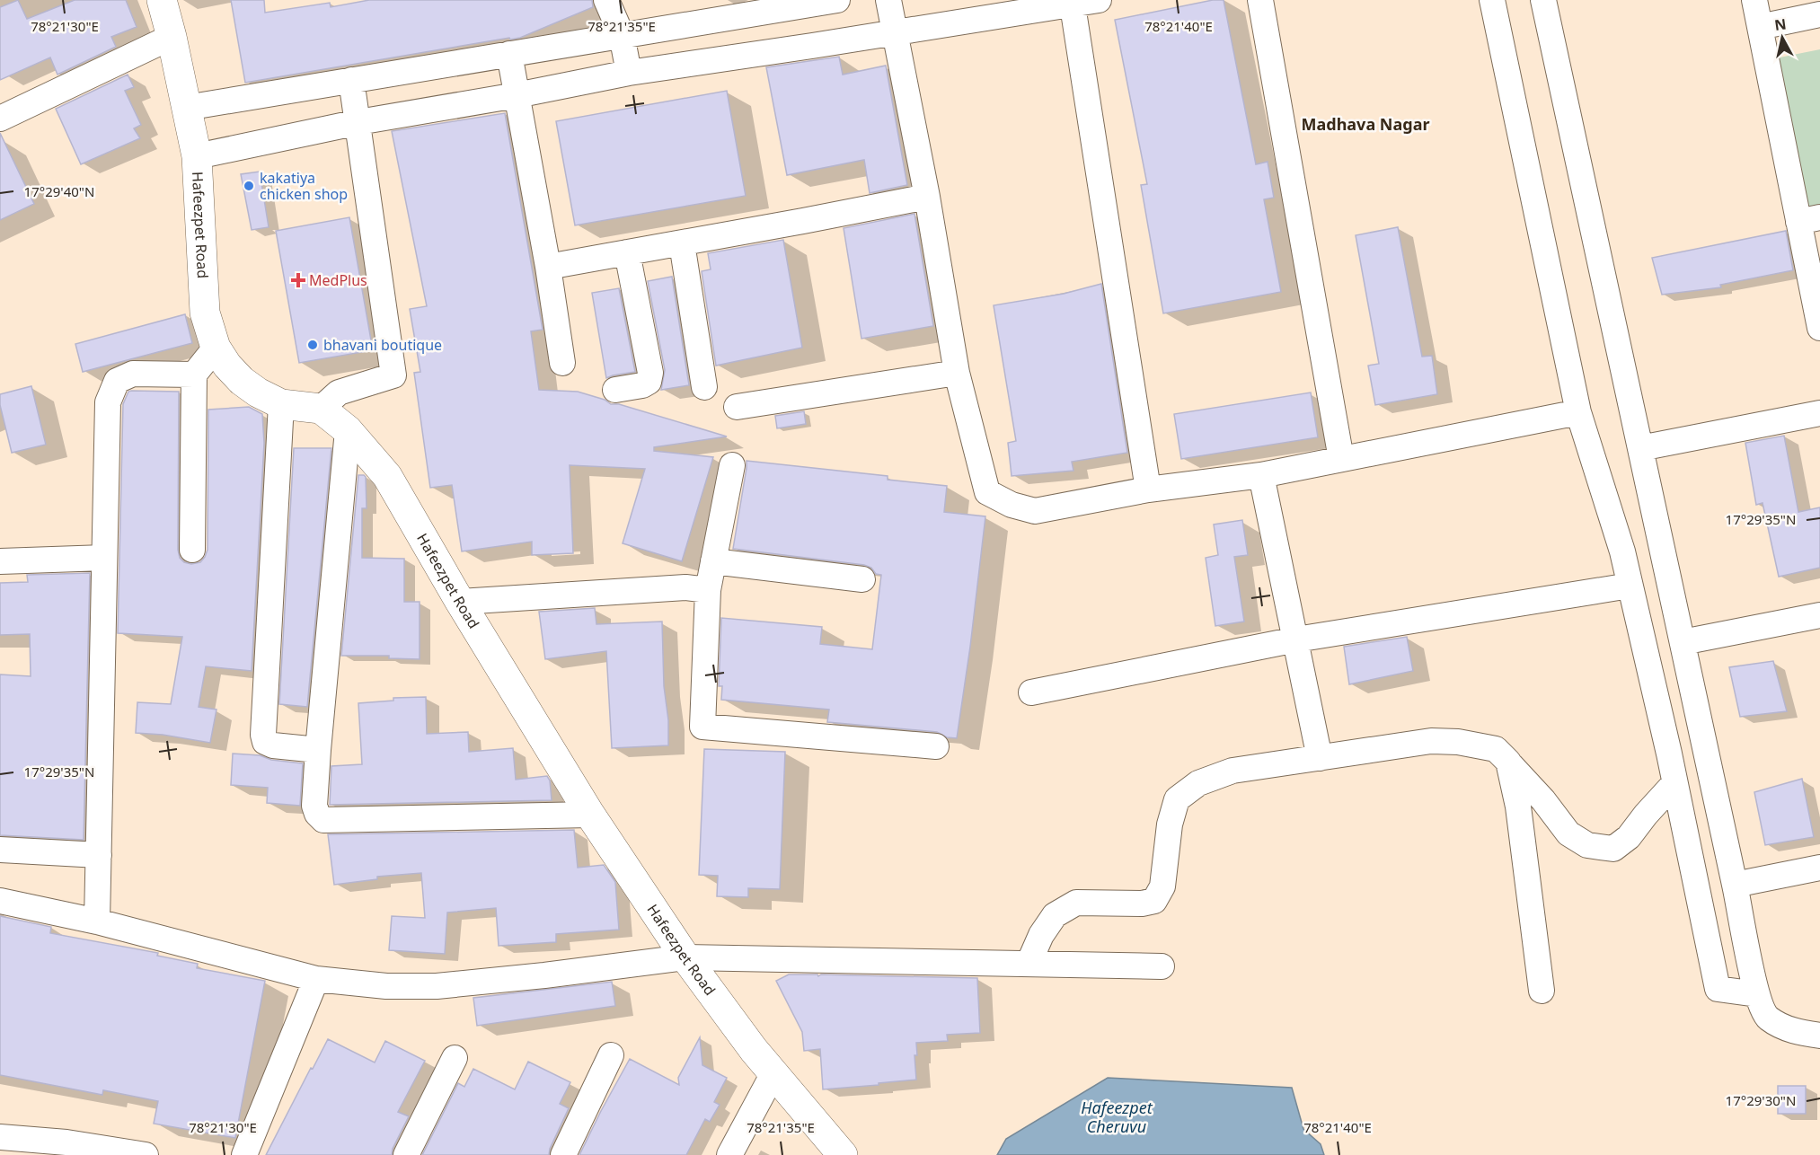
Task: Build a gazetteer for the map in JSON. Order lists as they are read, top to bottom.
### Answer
{
  "streets": {
    "street": ["Hafeezpet Road"]
  },
  "districts": ["Madhava Nagar"],
  "water": ["Hafeezpet Cheruvu"],
  "places": {
    "other": ["kakatiya chicken shop", "bhavani boutique"],
    "health": ["MedPlus"]
  },
  "north": "top",
  "coordinates": [
    "78°21'30\"E",
    "78°21'35\"E",
    "78°21'40\"E",
    "17°29'40\"N",
    "17°29'35\"N",
    "17°29'30\"N"
  ]
}
